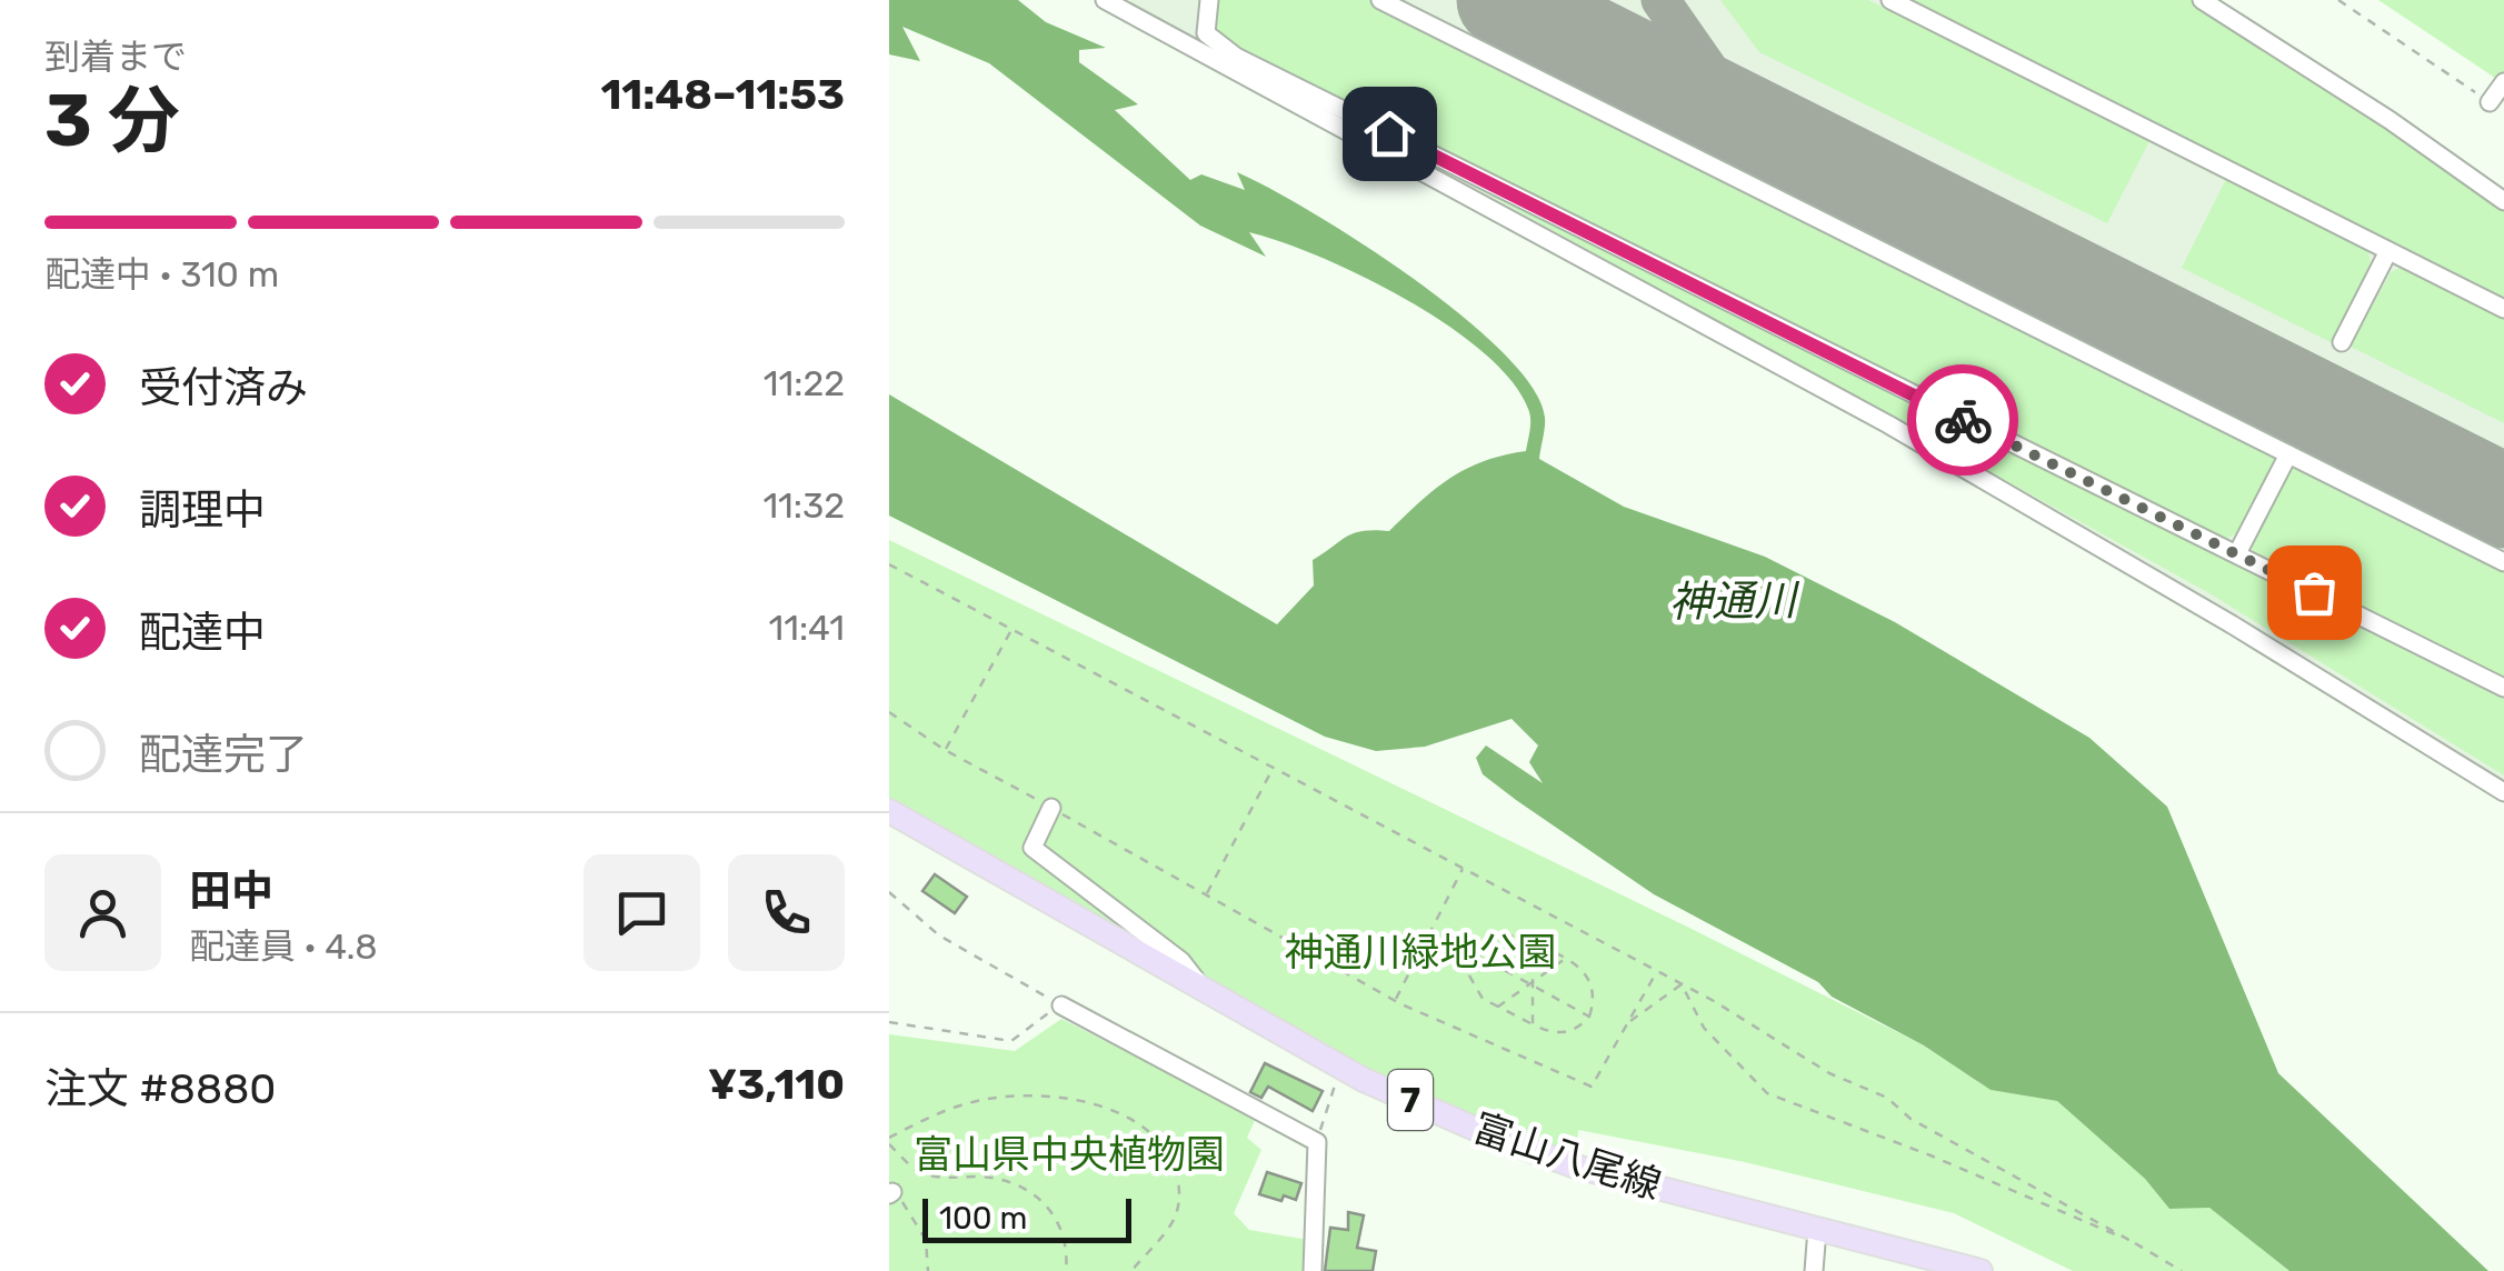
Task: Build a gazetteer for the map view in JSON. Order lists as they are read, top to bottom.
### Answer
{
  "streets": {
    "main road": ["7", "富山八尾線"]
  },
  "water": ["神通川"],
  "parks": ["神通川緑地公園", "富山県中央植物園"],
  "scale_bar": "100 m",
  "page": {
    "heading": ["3 分", "到着まで", "11:48–11:53"],
    "panel": [
      "田中",
      "配達員 · 4.8",
      "注文 #8880",
      "¥3,110"
    ],
    "bar": "配達中 · 310 m",
    "list": [
      ["受付済み", "11:22"],
      ["調理中", "11:32"],
      ["配達中", "11:41"],
      "配達完了"
    ],
    "scale": "100 m"
  }
}
